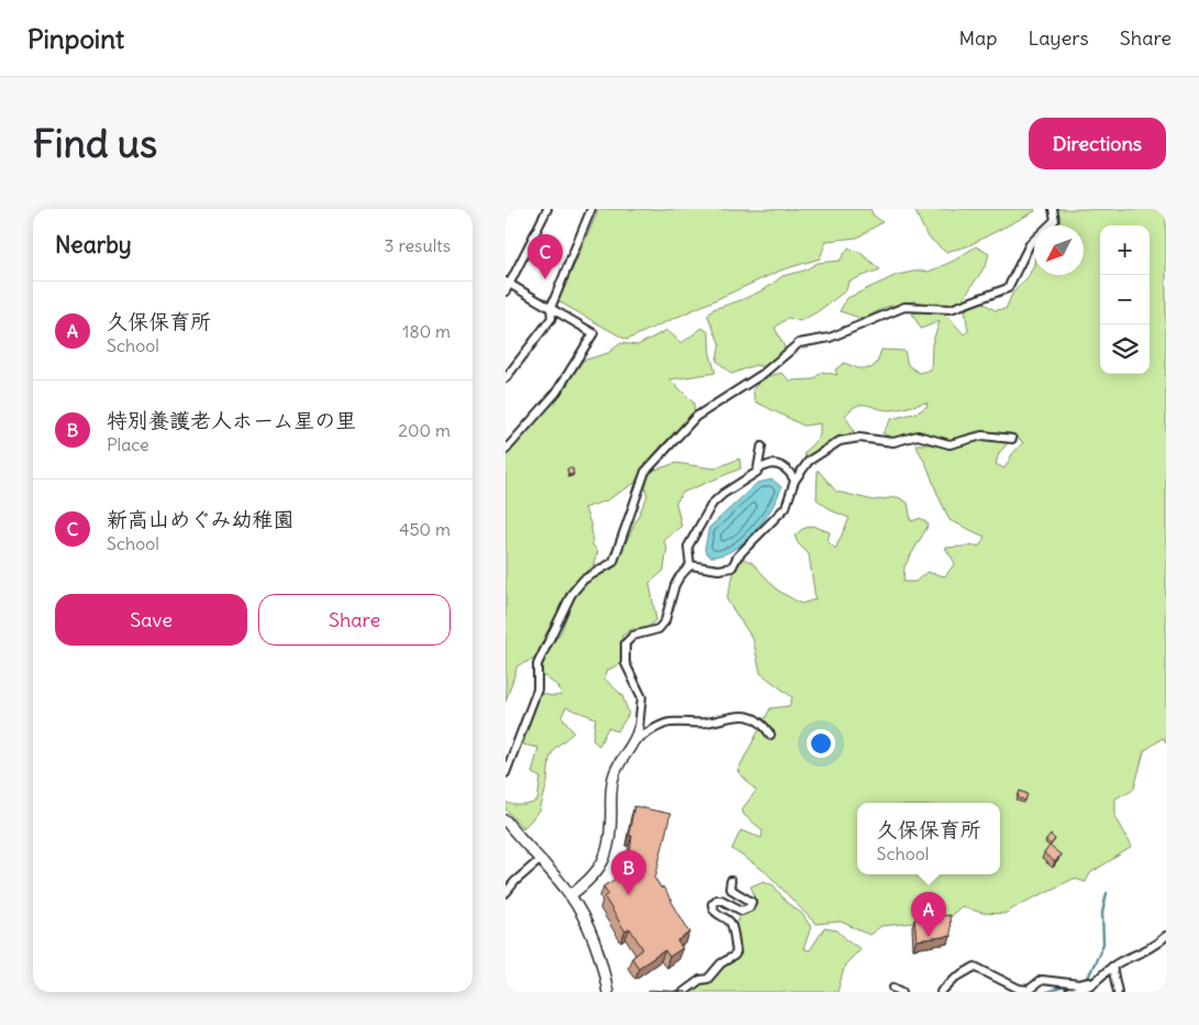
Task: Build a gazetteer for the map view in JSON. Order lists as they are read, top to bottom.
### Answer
{
  "north": "bottom left",
  "page": {
    "header": "Pinpoint",
    "nav": ["Map", "Layers", "Share"],
    "buttons": [
      "Directions",
      ["Save", "Share"]
    ],
    "title": "Find us",
    "heading": ["Nearby", "3 results"],
    "map_buttons": ["+", "−"],
    "pins": ["C", "B", "A"],
    "list": [
      {
        "mark": "A",
        "name": "久保保育所",
        "note": "School",
        "value": "180 m"
      },
      {
        "mark": "B",
        "name": "特別養護老人ホーム星の里",
        "note": "Place",
        "value": "200 m"
      },
      {
        "mark": "C",
        "name": "新高山めぐみ幼稚園",
        "note": "School",
        "value": "450 m"
      }
    ],
    "popup": ["久保保育所", "School"]
  }
}
